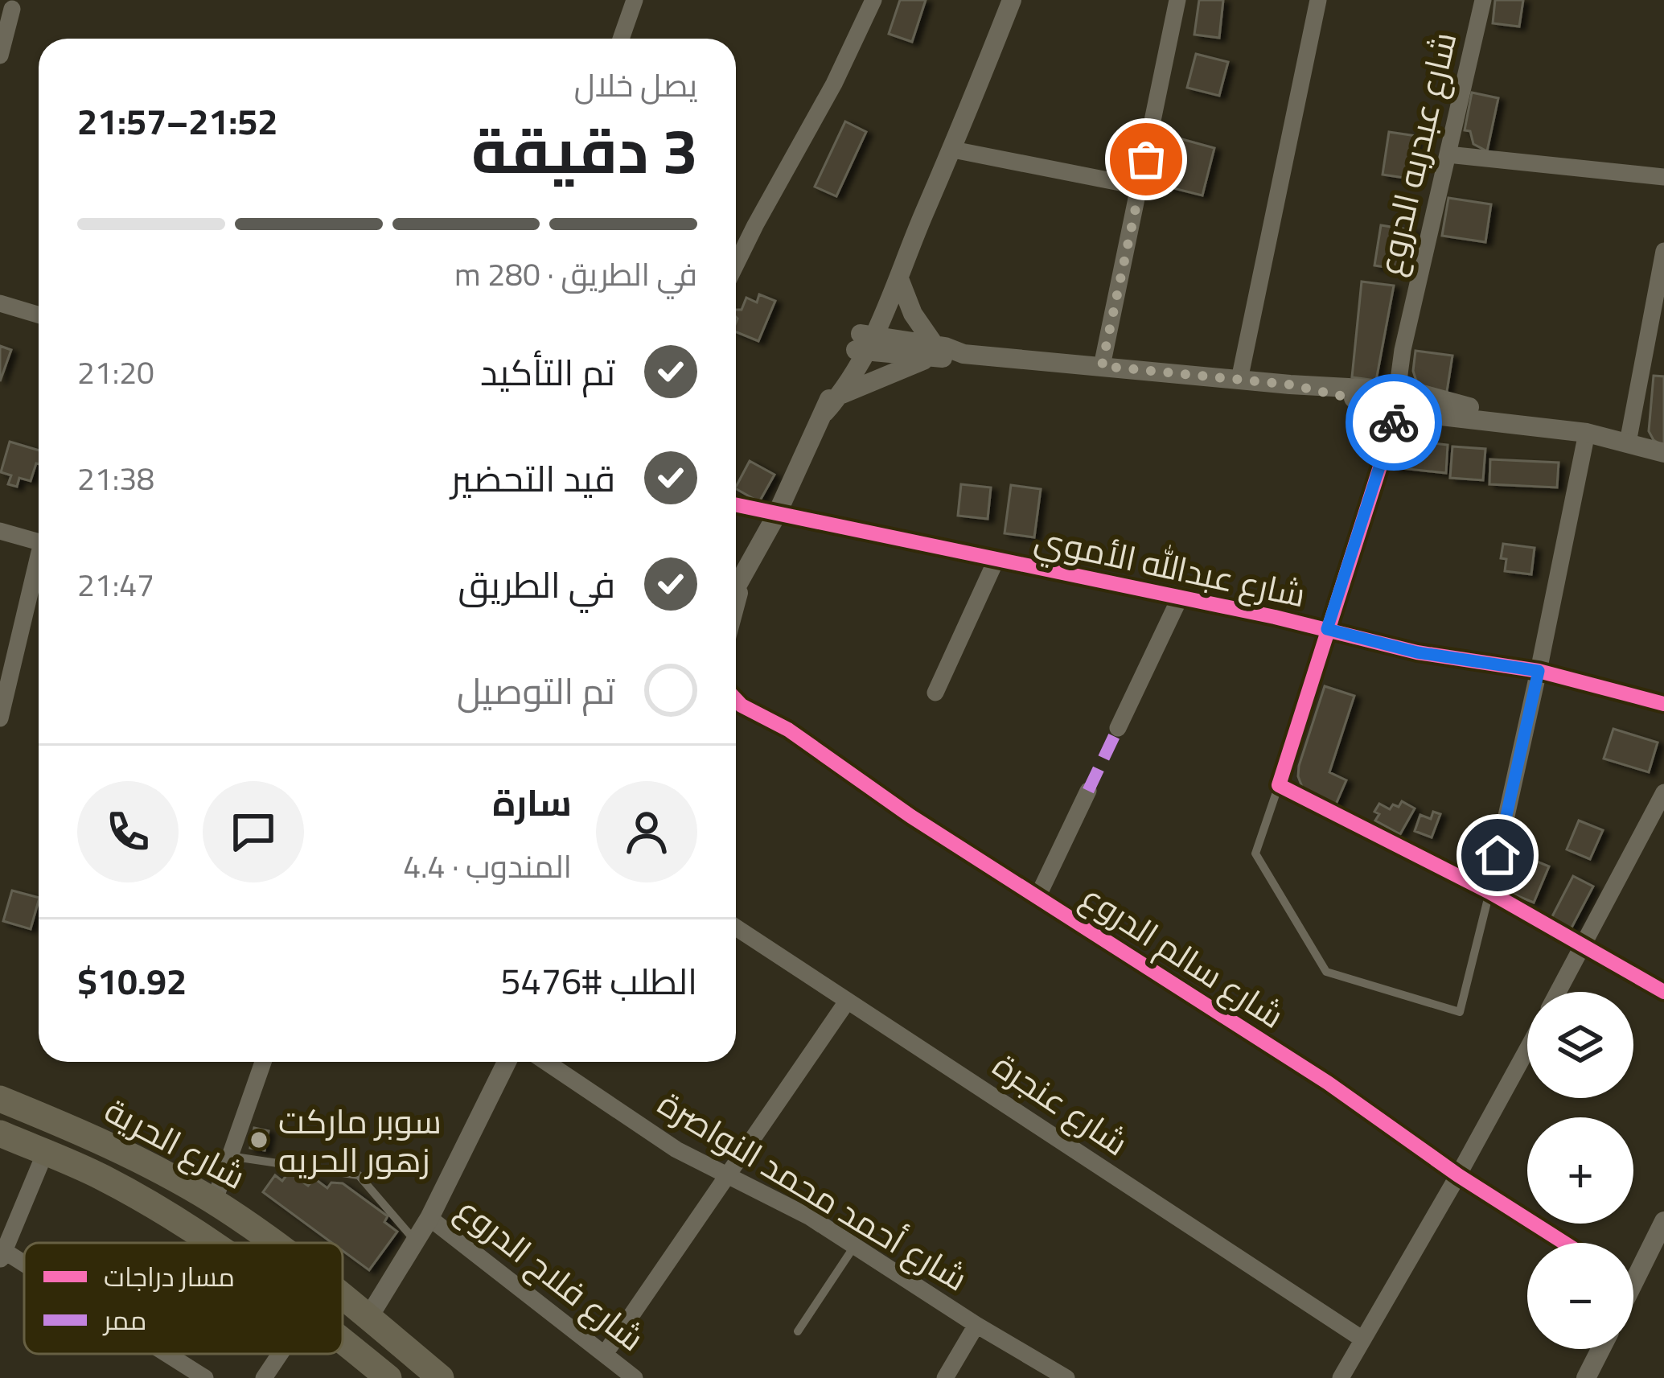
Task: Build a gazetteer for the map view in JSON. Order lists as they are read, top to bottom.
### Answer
{
  "streets": {
    "highway": ["شارع الحرية"],
    "street": [
      "شارع عبدربه الدروع",
      "شارع عبدالله الأموي",
      "شارع سالم الدروع",
      "شارع عنجرة",
      "شارع أحمد محمد النواصرة",
      "شارع فلاح الدروع"
    ]
  },
  "crossings": [
    ["شارع عبدربه الدروع", "شارع عبدالله الأموي"]
  ],
  "places": ["سوبر ماركت زهور الحريه"],
  "legend": ["مسار دراجات", "ممر"],
  "page": {
    "heading": ["3 دقيقة", "يصل خلال", "21:52–21:57"],
    "panel": [
      "سارة",
      "المندوب · 4.4",
      "الطلب #5476",
      "$10.92"
    ],
    "bar": "في الطريق · 280 m",
    "list": [
      ["تم التأكيد", "21:20"],
      ["قيد التحضير", "21:38"],
      ["في الطريق", "21:47"],
      "تم التوصيل"
    ],
    "map_buttons": ["+", "−"]
  }
}
